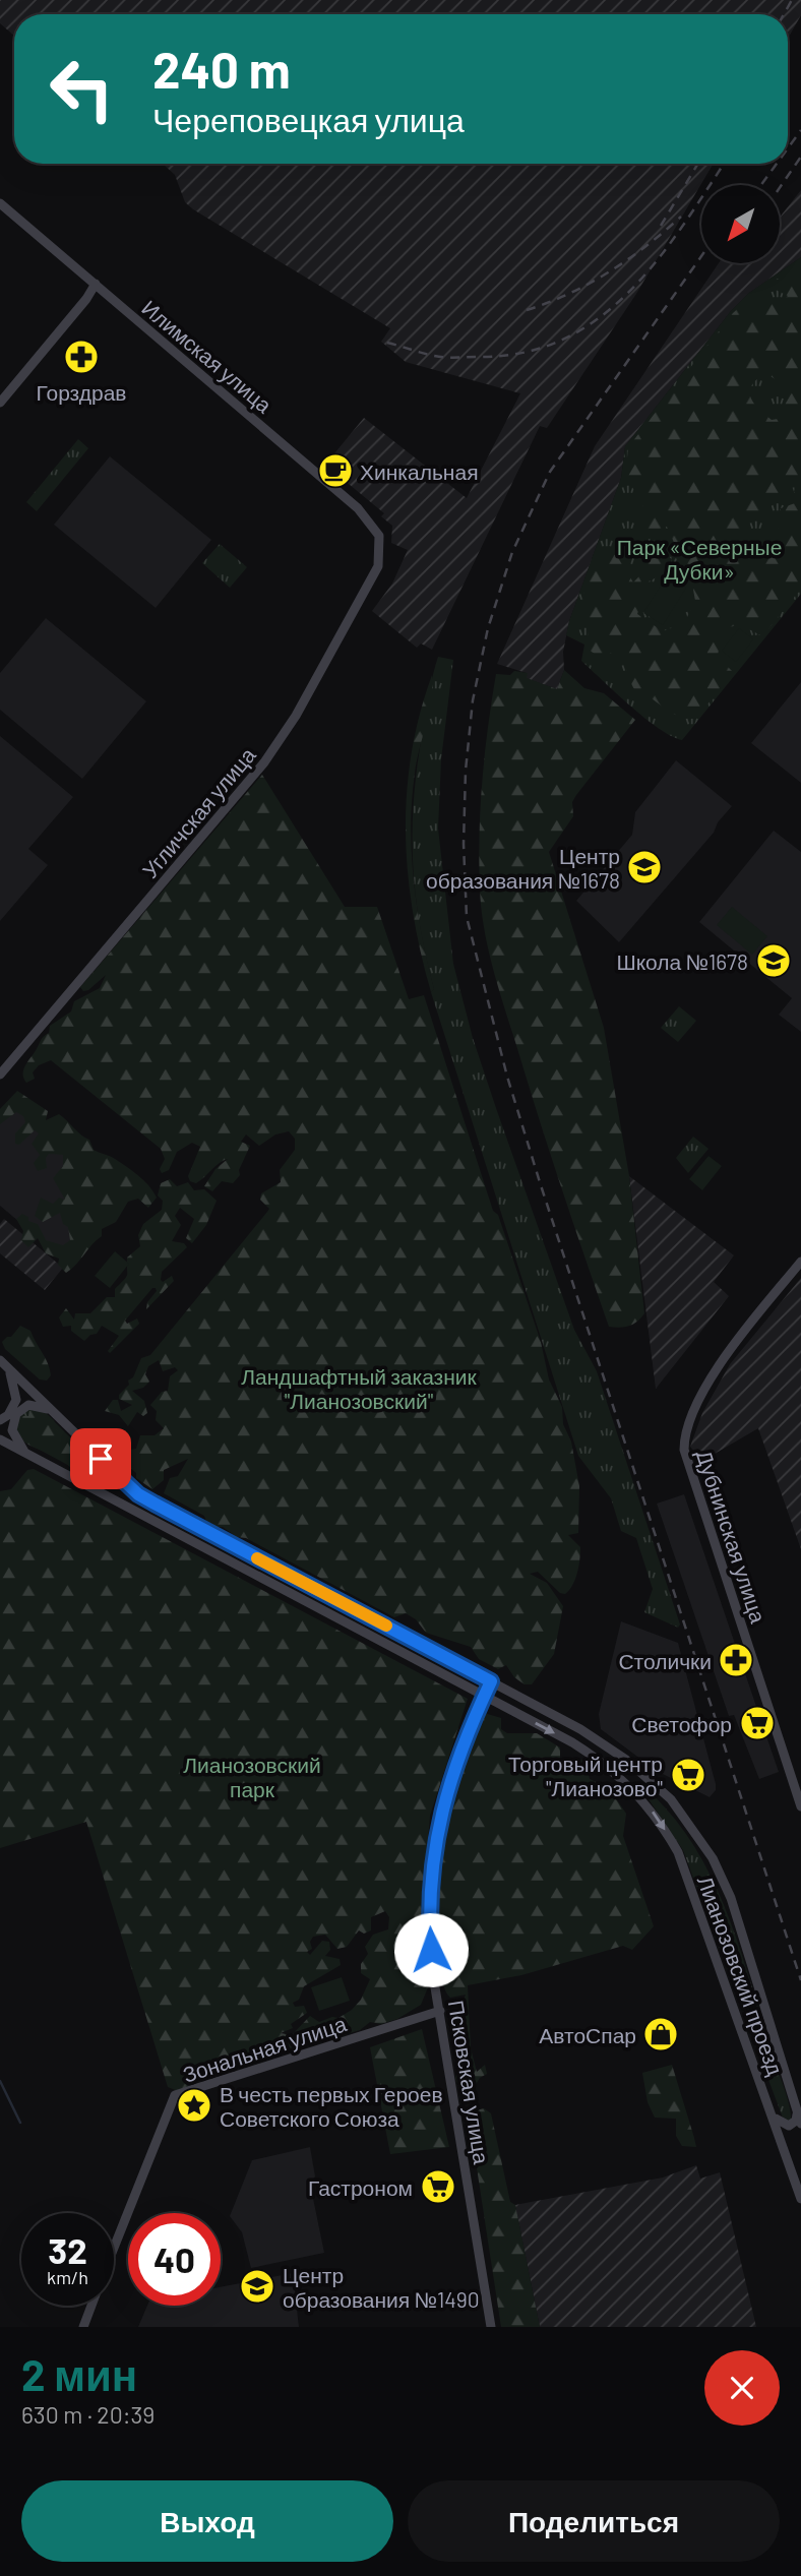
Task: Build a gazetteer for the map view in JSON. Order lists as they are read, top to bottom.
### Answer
{
  "streets": {
    "street": [
      "Илимская улица",
      "Угличская улица",
      "Дубнинская улица",
      "Лианозовский проезд",
      "Зональная улица",
      "Псковская улица"
    ]
  },
  "crossings": [
    ["Илимская улица", "Угличская улица"],
    ["Лианозовский проезд", "Псковская улица"],
    ["Зональная улица", "Псковская улица"]
  ],
  "parks": ["Парк «Северные Дубки»", "Ландшафтный заказник \"Лианозовский\"", "Лианозовский парк"],
  "places": {
    "pharmacy": ["Горздрав", "Столички"],
    "cafe": ["Хинкальная"],
    "school or university": ["Центр образования №1678", "Школа №1678", "Центр образования №1490"],
    "supermarket": ["Светофор", "Торговый центр \"Лианозово\"", "Гастроном"],
    "shop": ["АвтоСпар"],
    "place": ["В честь первых Героев Советского Союза"]
  },
  "north": "bottom left",
  "page": {
    "turn": ["240 m", "Череповецкая улица"],
    "speed": "32 km/h",
    "limit": "40",
    "heading": ["2 мин", "630 m · 20:39"],
    "buttons": ["Выход", "Поделиться"]
  }
}
